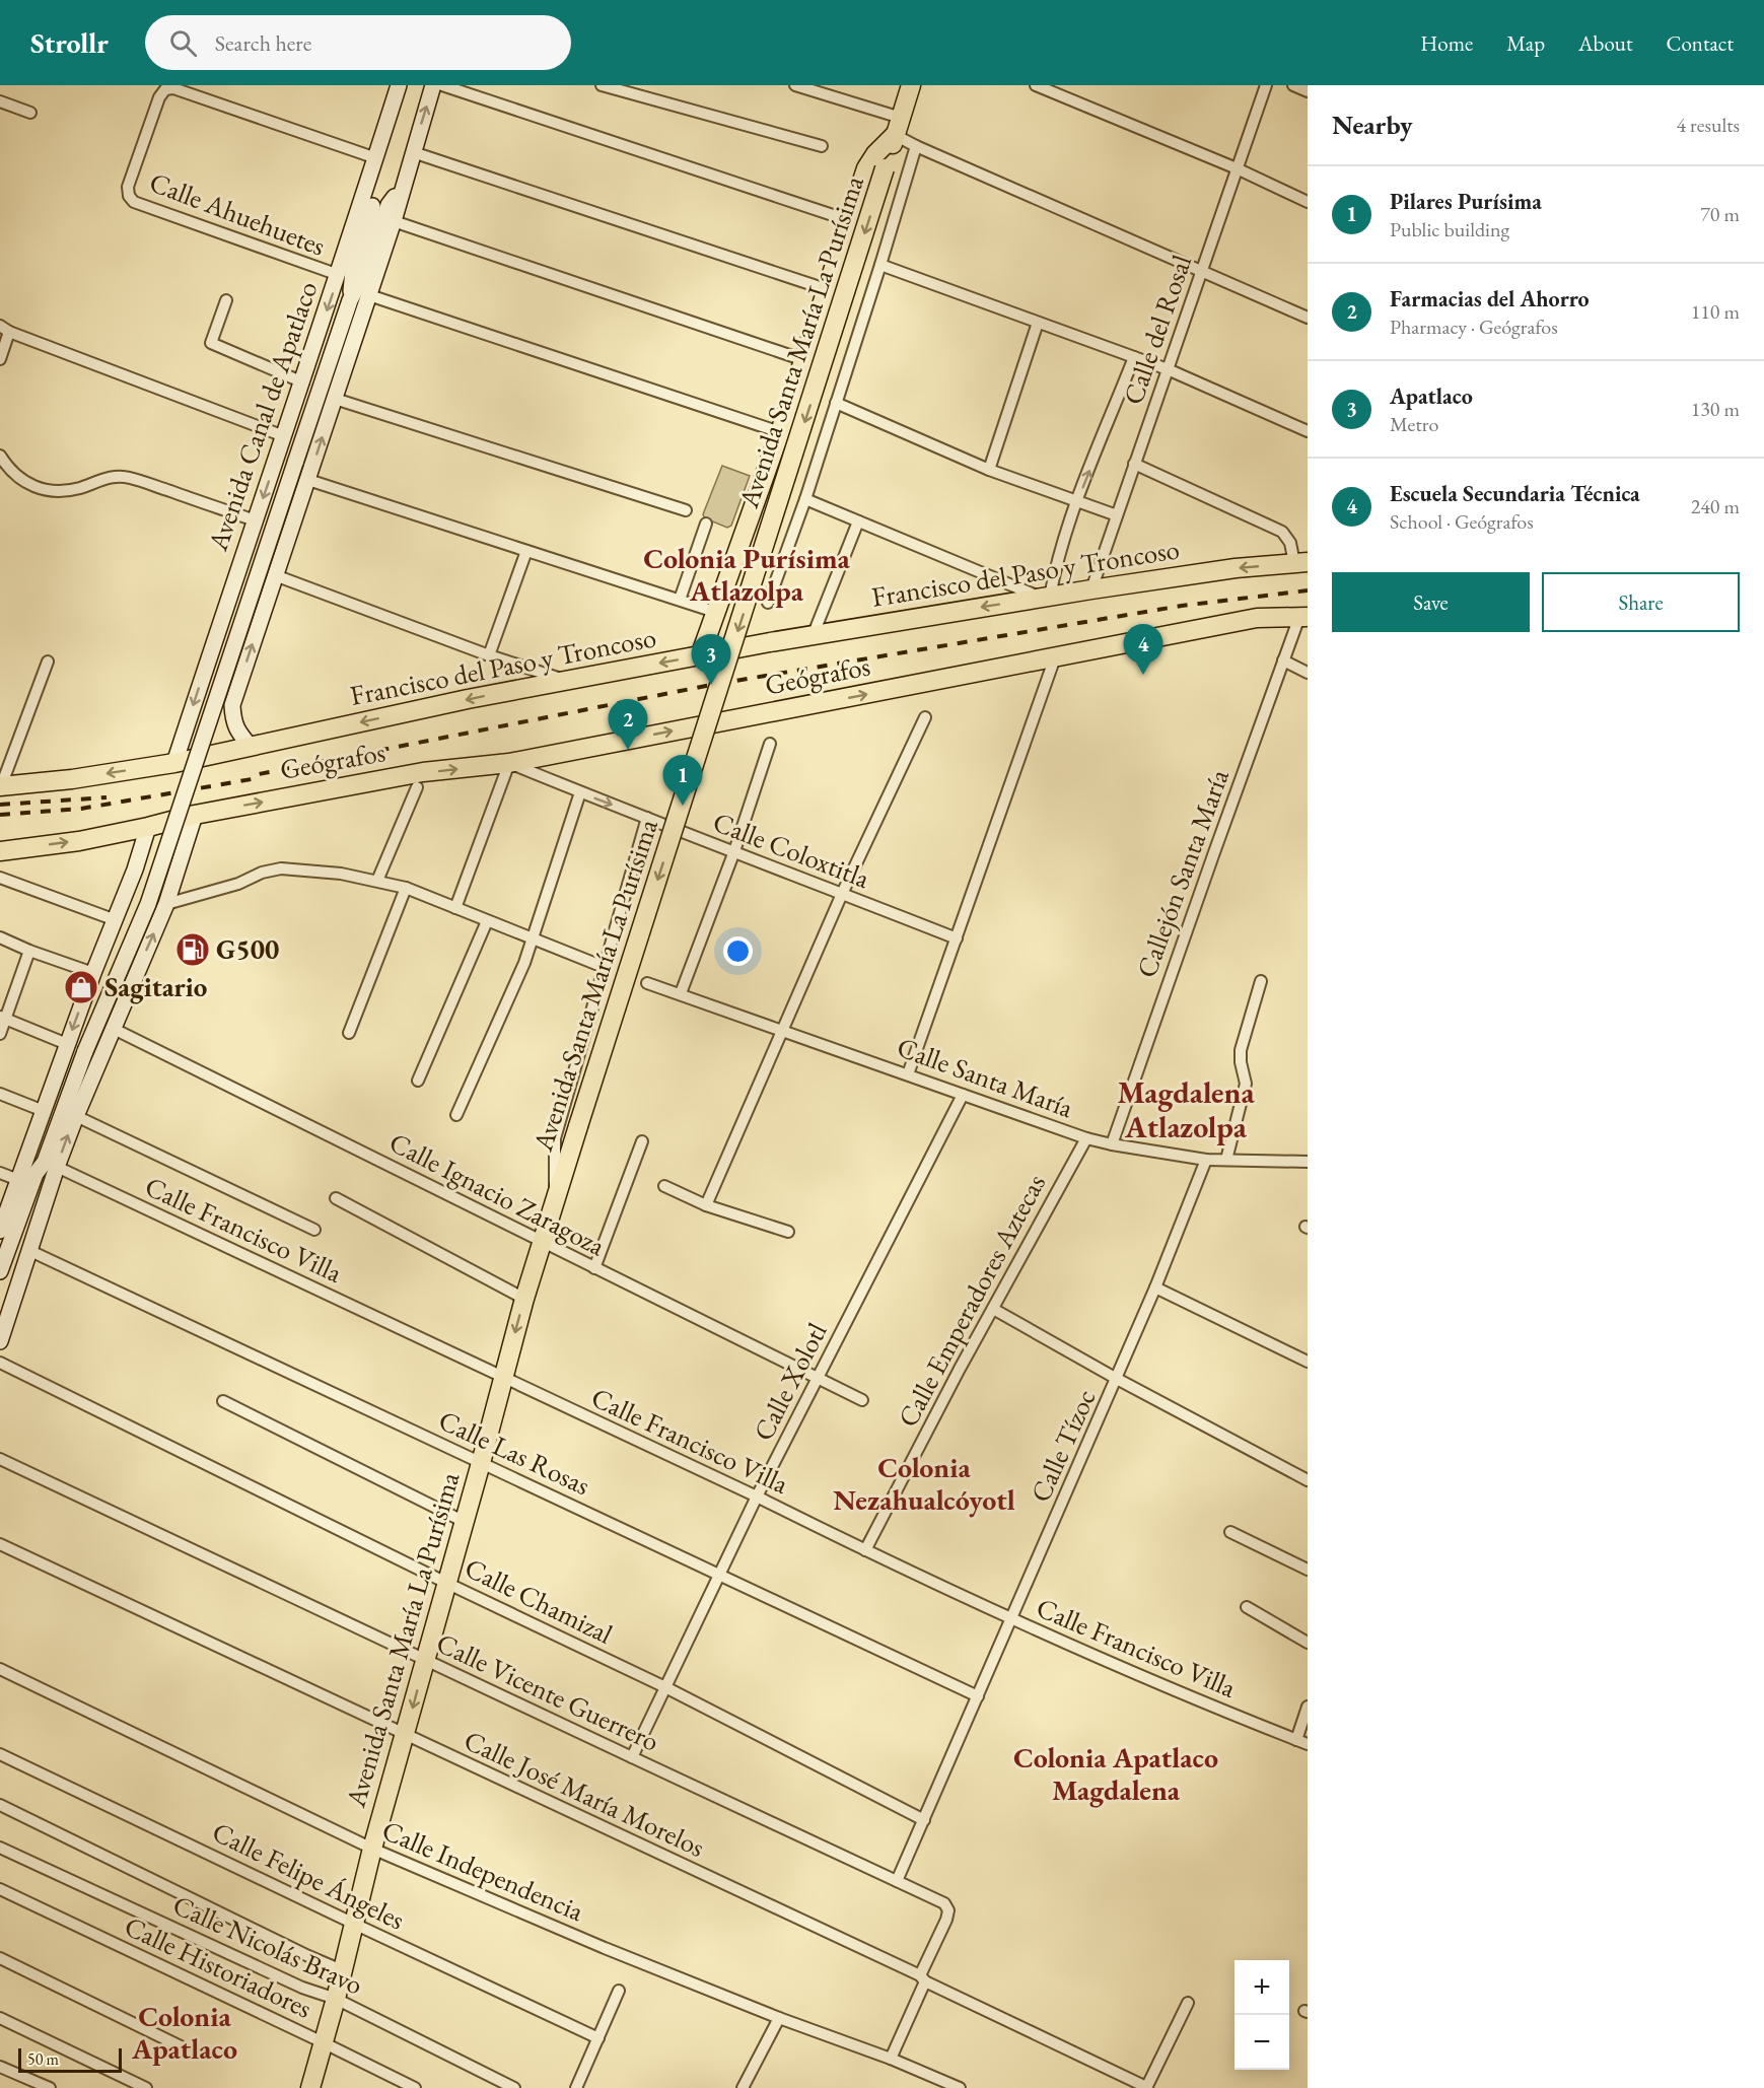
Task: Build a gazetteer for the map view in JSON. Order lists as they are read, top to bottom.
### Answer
{
  "streets": {
    "main road": ["Avenida Santa María La Purísima", "Francisco del Paso y Troncoso", "Geógrafos"],
    "street": [
      "Calle Ahuehuetes",
      "Calle del Rosal",
      "Avenida Canal de Apatlaco",
      "Calle Coloxtitla",
      "Callejón Santa María",
      "Calle Santa María",
      "Calle Ignacio Zaragoza",
      "Calle Francisco Villa",
      "Calle Emperadores Aztecas",
      "Calle Xolotl",
      "Calle Tízoc",
      "Calle Las Rosas",
      "Calle Chamizal",
      "Calle Vicente Guerrero",
      "Calle José María Morelos",
      "Calle Independencia",
      "Calle Felipe Ángeles",
      "Calle Nicolás Bravo",
      "Calle Historiadores"
    ]
  },
  "crossings": [
    ["Calle Ahuehuetes", "Avenida Canal de Apatlaco"],
    ["Calle del Rosal", "Francisco del Paso y Troncoso"],
    ["Avenida Santa María La Purísima", "Calle Coloxtitla"],
    ["Avenida Santa María La Purísima", "Calle Ignacio Zaragoza"],
    ["Avenida Santa María La Purísima", "Calle Francisco Villa"],
    ["Avenida Santa María La Purísima", "Calle Las Rosas"],
    ["Avenida Santa María La Purísima", "Calle Chamizal"],
    ["Avenida Santa María La Purísima", "Calle Vicente Guerrero"],
    ["Avenida Santa María La Purísima", "Calle José María Morelos"],
    ["Avenida Santa María La Purísima", "Calle Independencia"],
    ["Avenida Santa María La Purísima", "Calle Felipe Ángeles"],
    ["Avenida Santa María La Purísima", "Calle Nicolás Bravo"],
    ["Avenida Santa María La Purísima", "Calle Historiadores"],
    ["Avenida Canal de Apatlaco", "Francisco del Paso y Troncoso"],
    ["Geógrafos", "Calle Coloxtitla"],
    ["Geógrafos", "Callejón Santa María"],
    ["Callejón Santa María", "Calle Santa María"],
    ["Calle Santa María", "Calle Emperadores Aztecas"],
    ["Calle Santa María", "Calle Xolotl"],
    ["Calle Santa María", "Calle Tízoc"],
    ["Calle Ignacio Zaragoza", "Calle Xolotl"],
    ["Calle Francisco Villa", "Calle Emperadores Aztecas"],
    ["Calle Francisco Villa", "Calle Xolotl"],
    ["Calle Francisco Villa", "Calle Tízoc"],
    ["Calle Xolotl", "Calle Las Rosas"],
    ["Calle Xolotl", "Calle Chamizal"],
    ["Calle Xolotl", "Calle Vicente Guerrero"],
    ["Calle Tízoc", "Calle Las Rosas"],
    ["Calle Tízoc", "Calle Chamizal"],
    ["Calle Tízoc", "Calle Vicente Guerrero"],
    ["Calle Vicente Guerrero", "Calle José María Morelos"]
  ],
  "one_way": ["Francisco del Paso y Troncoso", "Geógrafos"],
  "districts": [
    "Colonia Purísima Atlazolpa",
    "Magdalena Atlazolpa",
    "Colonia Nezahualcóyotl",
    "Colonia Apatlaco Magdalena",
    "Colonia Apatlaco"
  ],
  "places": {
    "fuel station": ["G500"],
    "shop": ["Sagitario"]
  },
  "scale_bar": "50 m",
  "page": {
    "header": "Strollr",
    "search": "Search here",
    "nav": [
      "Home",
      "Map",
      "About",
      "Contact"
    ],
    "heading": ["Nearby", "4 results"],
    "list": [
      {
        "mark": "1",
        "name": "Pilares Purísima",
        "note": "Public building",
        "value": "70 m"
      },
      {
        "mark": "2",
        "name": "Farmacias del Ahorro",
        "note": "Pharmacy · Geógrafos",
        "value": "110 m"
      },
      {
        "mark": "3",
        "name": "Apatlaco",
        "note": "Metro",
        "value": "130 m"
      },
      {
        "mark": "4",
        "name": "Escuela Secundaria Técnica",
        "note": "School · Geógrafos",
        "value": "240 m"
      }
    ],
    "buttons": ["Save", "Share"],
    "pins": [
      "4",
      "3",
      "2",
      "1"
    ],
    "map_buttons": ["+", "−"],
    "scale": "50 m"
  }
}
